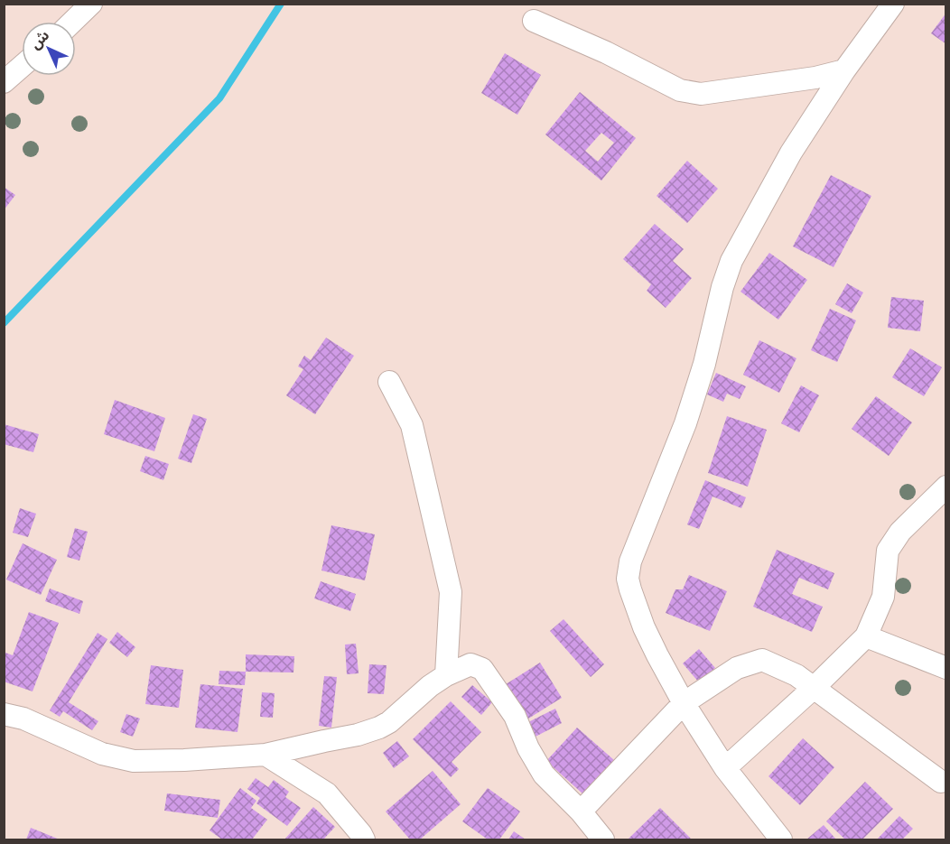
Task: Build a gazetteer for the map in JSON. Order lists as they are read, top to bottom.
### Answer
{
  "north": "top left"
}
